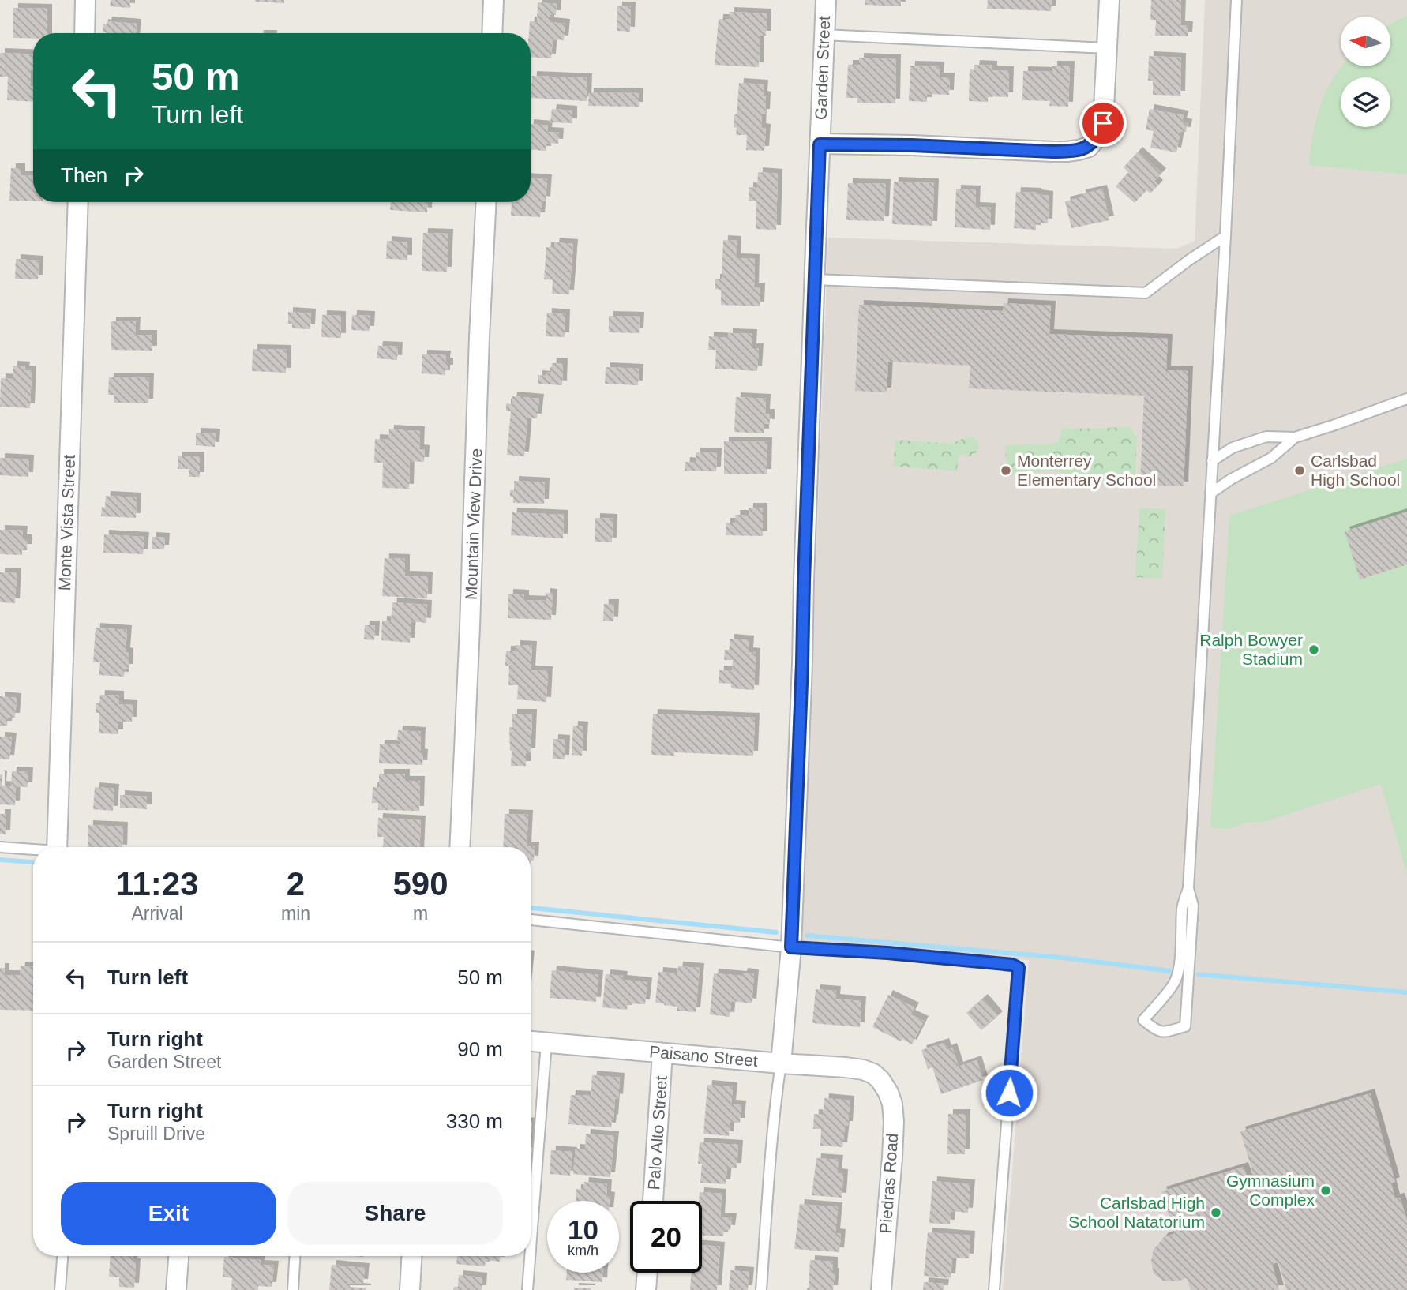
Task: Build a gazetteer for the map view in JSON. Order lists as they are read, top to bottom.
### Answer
{
  "streets": {
    "street": [
      "Garden Street",
      "Monte Vista Street",
      "Mountain View Drive",
      "Paisano Street",
      "Palo Alto Street",
      "Piedras Road"
    ]
  },
  "crossings": [
    ["Garden Street", "Paisano Street"],
    ["Paisano Street", "Palo Alto Street"],
    ["Paisano Street", "Piedras Road"]
  ],
  "places": [
    "Monterrey Elementary School",
    "Carlsbad High School",
    "Ralph Bowyer Stadium",
    "Gymnasium Complex",
    "Carlsbad High School Natatorium"
  ],
  "north": "left",
  "page": {
    "turn": ["50 m", "Turn left"],
    "then": "Then",
    "eta": [
      "11:23",
      "Arrival",
      "2",
      "min",
      "590",
      "m"
    ],
    "list": [
      {
        "name": "Turn left",
        "value": "50 m"
      },
      {
        "name": "Turn right",
        "note": "Garden Street",
        "value": "90 m"
      },
      {
        "name": "Turn right",
        "note": "Spruill Drive",
        "value": "330 m"
      }
    ],
    "buttons": ["Exit", "Share"],
    "speed": "10 km/h",
    "limit": "20"
  }
}
